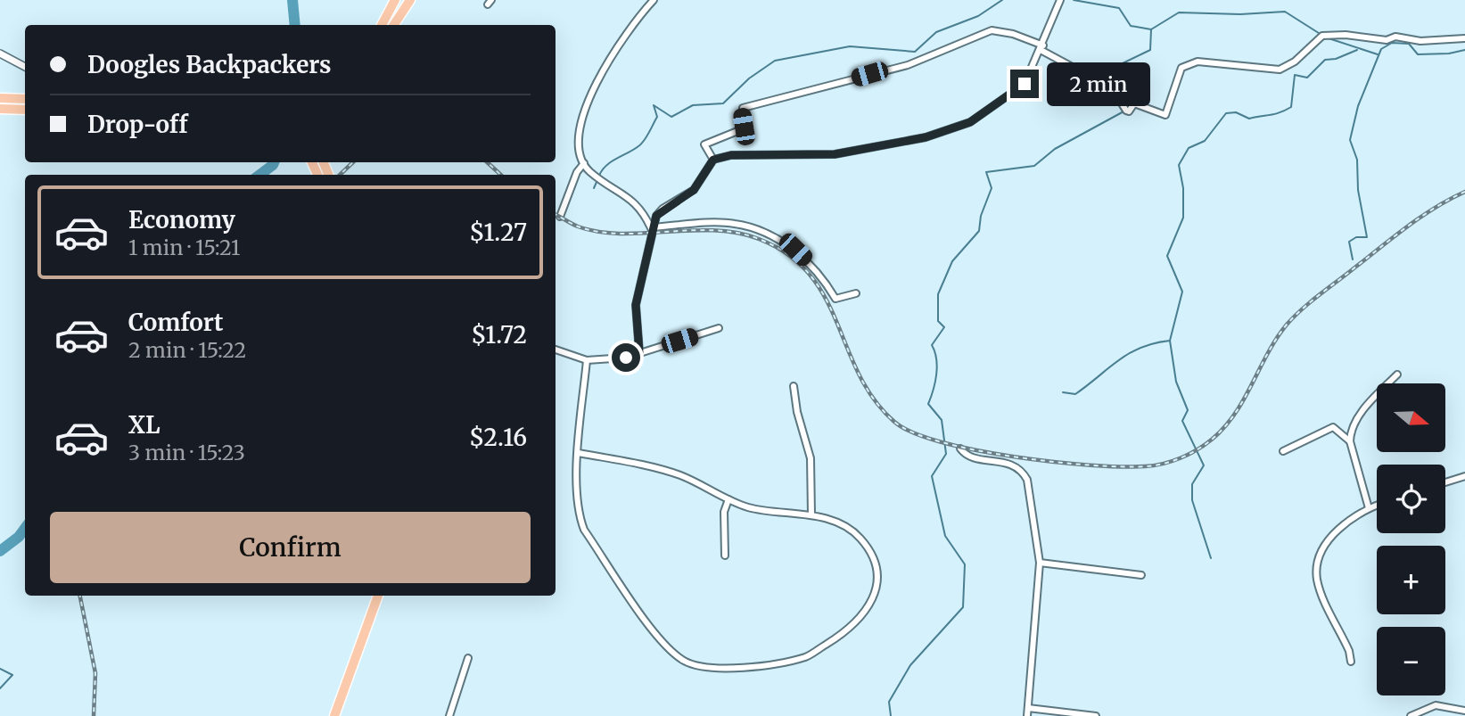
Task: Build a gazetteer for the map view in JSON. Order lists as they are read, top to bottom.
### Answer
{
  "north": "right",
  "page": {
    "banner": ["Doogles Backpackers", "Drop-off"],
    "bubble": "2 min",
    "list": [
      {
        "name": "Economy",
        "note": "1 min · 15:21",
        "value": "$1.27"
      },
      {
        "name": "Comfort",
        "note": "2 min · 15:22",
        "value": "$1.72"
      },
      {
        "name": "XL",
        "note": "3 min · 15:23",
        "value": "$2.16"
      }
    ],
    "map_buttons": ["+", "−"],
    "buttons": "Confirm"
  }
}
